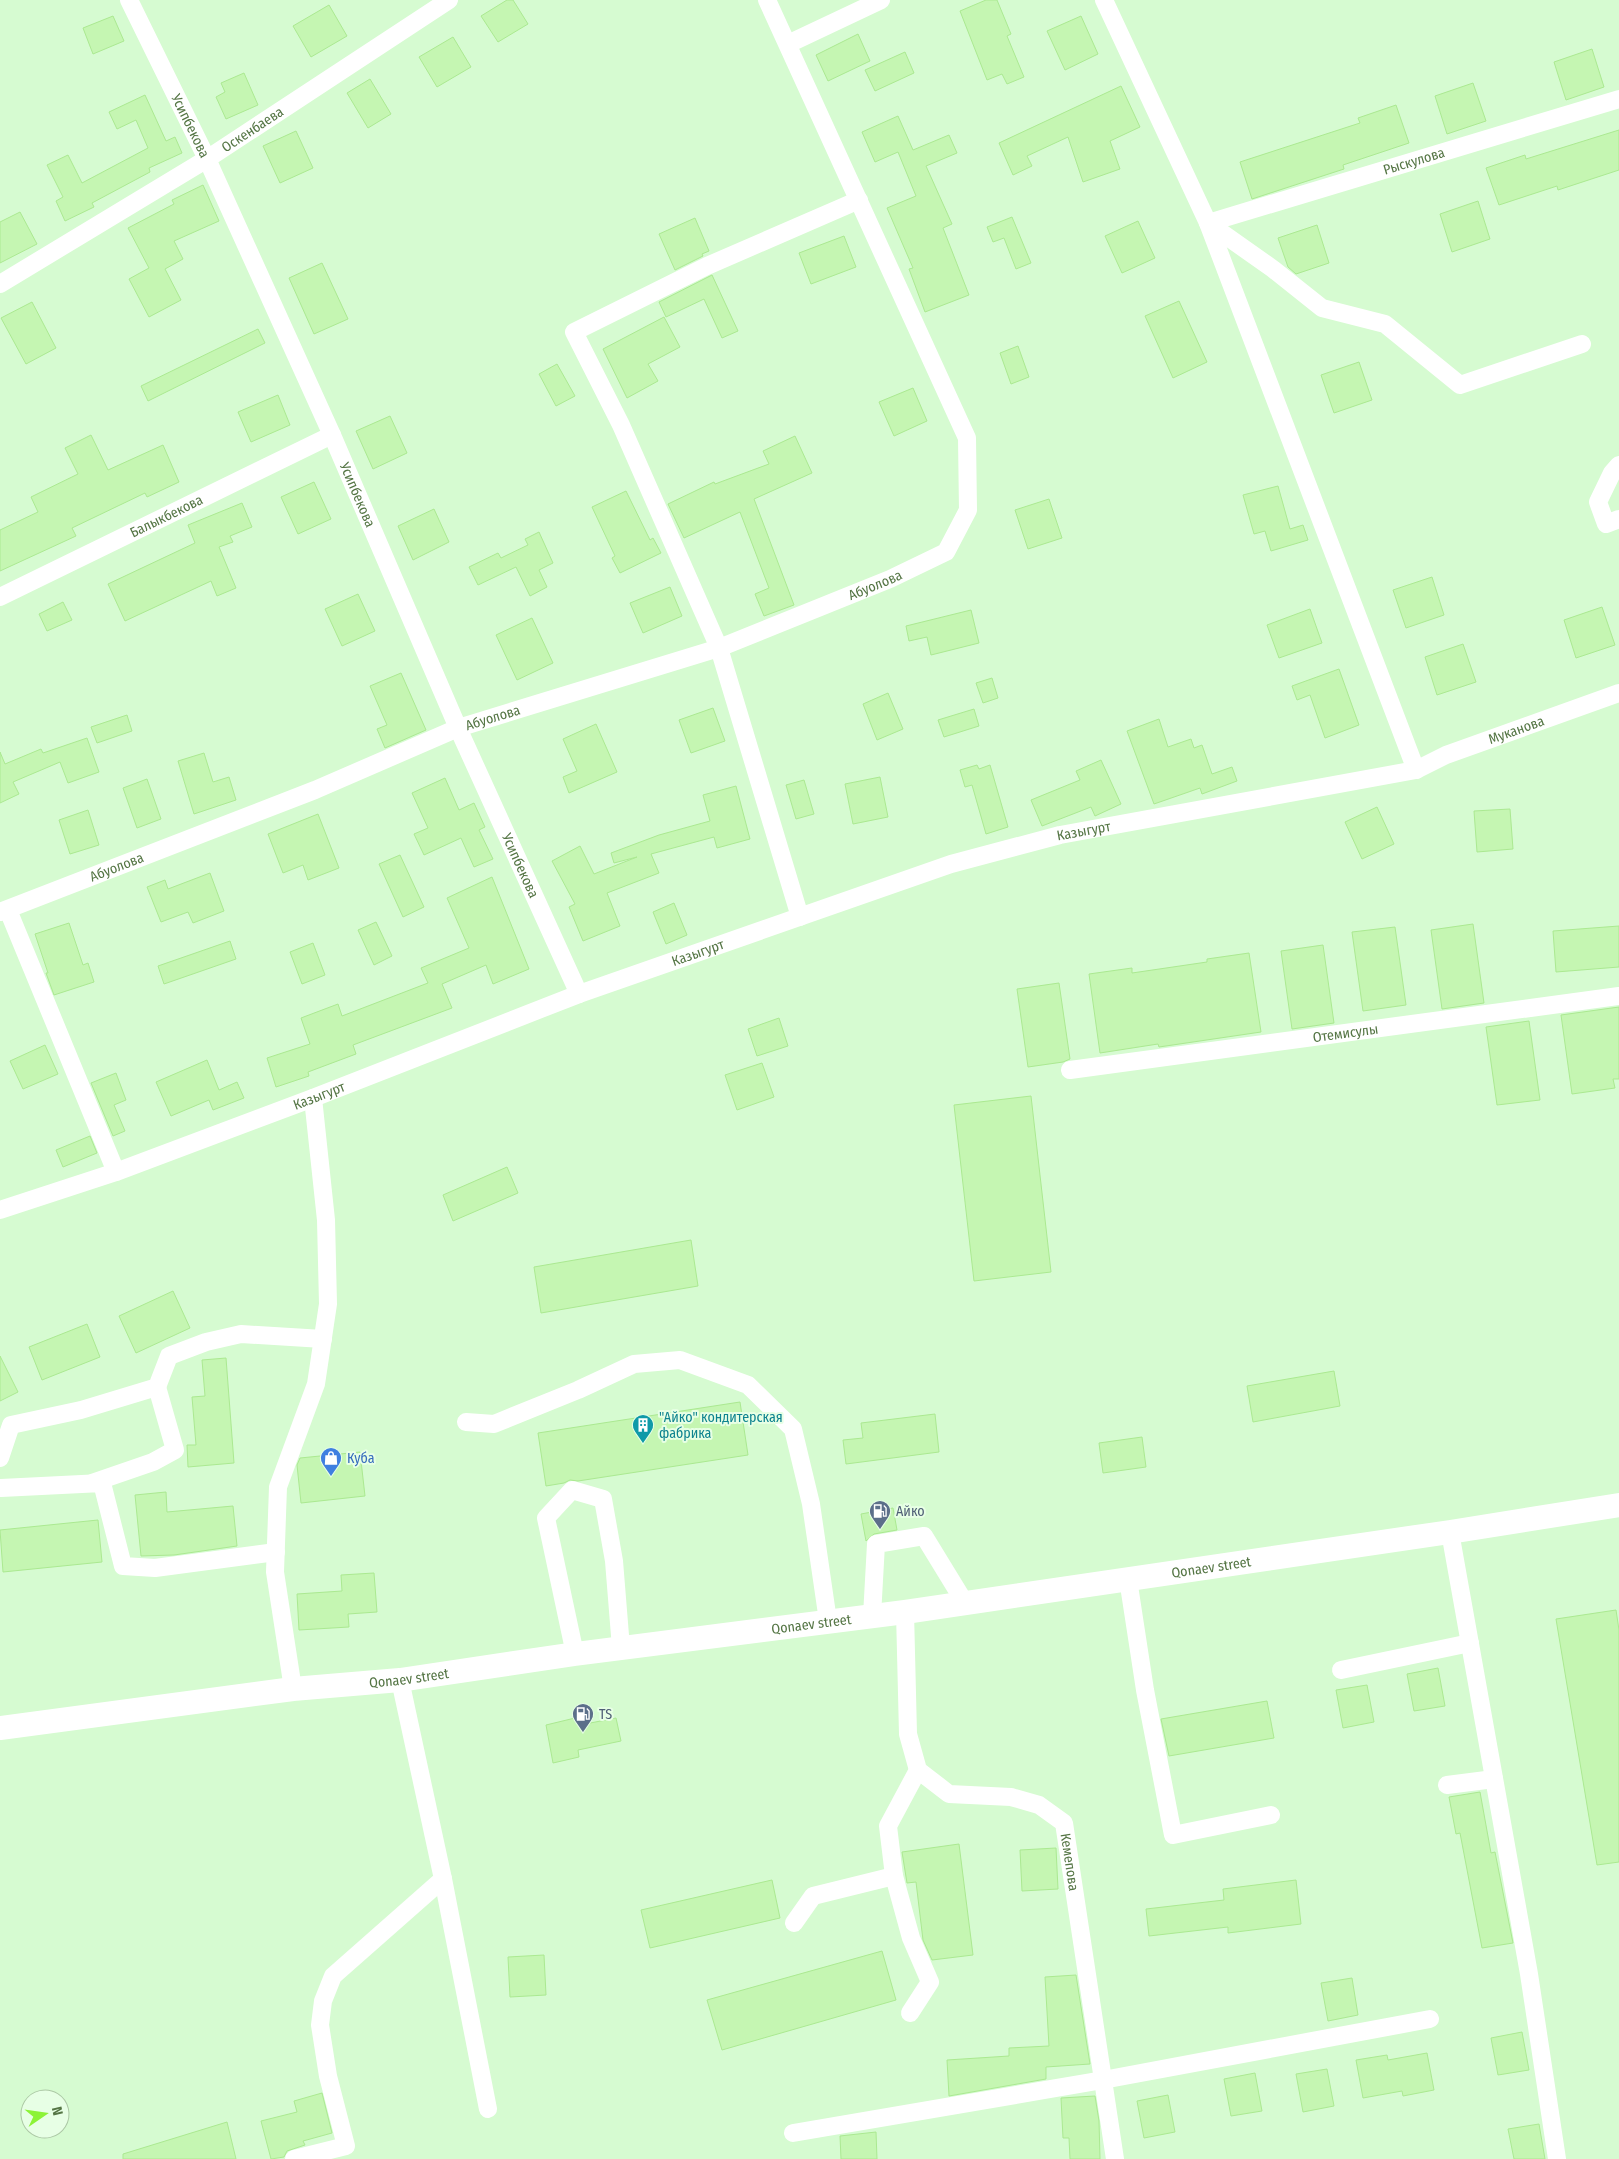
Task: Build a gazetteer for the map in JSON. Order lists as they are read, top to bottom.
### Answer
{
  "streets": {
    "main road": ["Qonaev street"],
    "street": [
      "Усипбекова",
      "Оскенбаева",
      "Рыскулова",
      "Балыкбекова",
      "Абуолова",
      "Муканова",
      "Казыгурт",
      "Отемисулы",
      "Кемепова"
    ]
  },
  "crossings": [
    ["Усипбекова", "Оскенбаева"],
    ["Усипбекова", "Балыкбекова"],
    ["Усипбекова", "Абуолова"],
    ["Усипбекова", "Казыгурт"],
    ["Муканова", "Казыгурт"]
  ],
  "places": {
    "building": ["\"Айко\" кондитерская фабрика"],
    "shop": ["Куба"],
    "fuel station": ["Айко", "TS"]
  },
  "north": "right"
}
